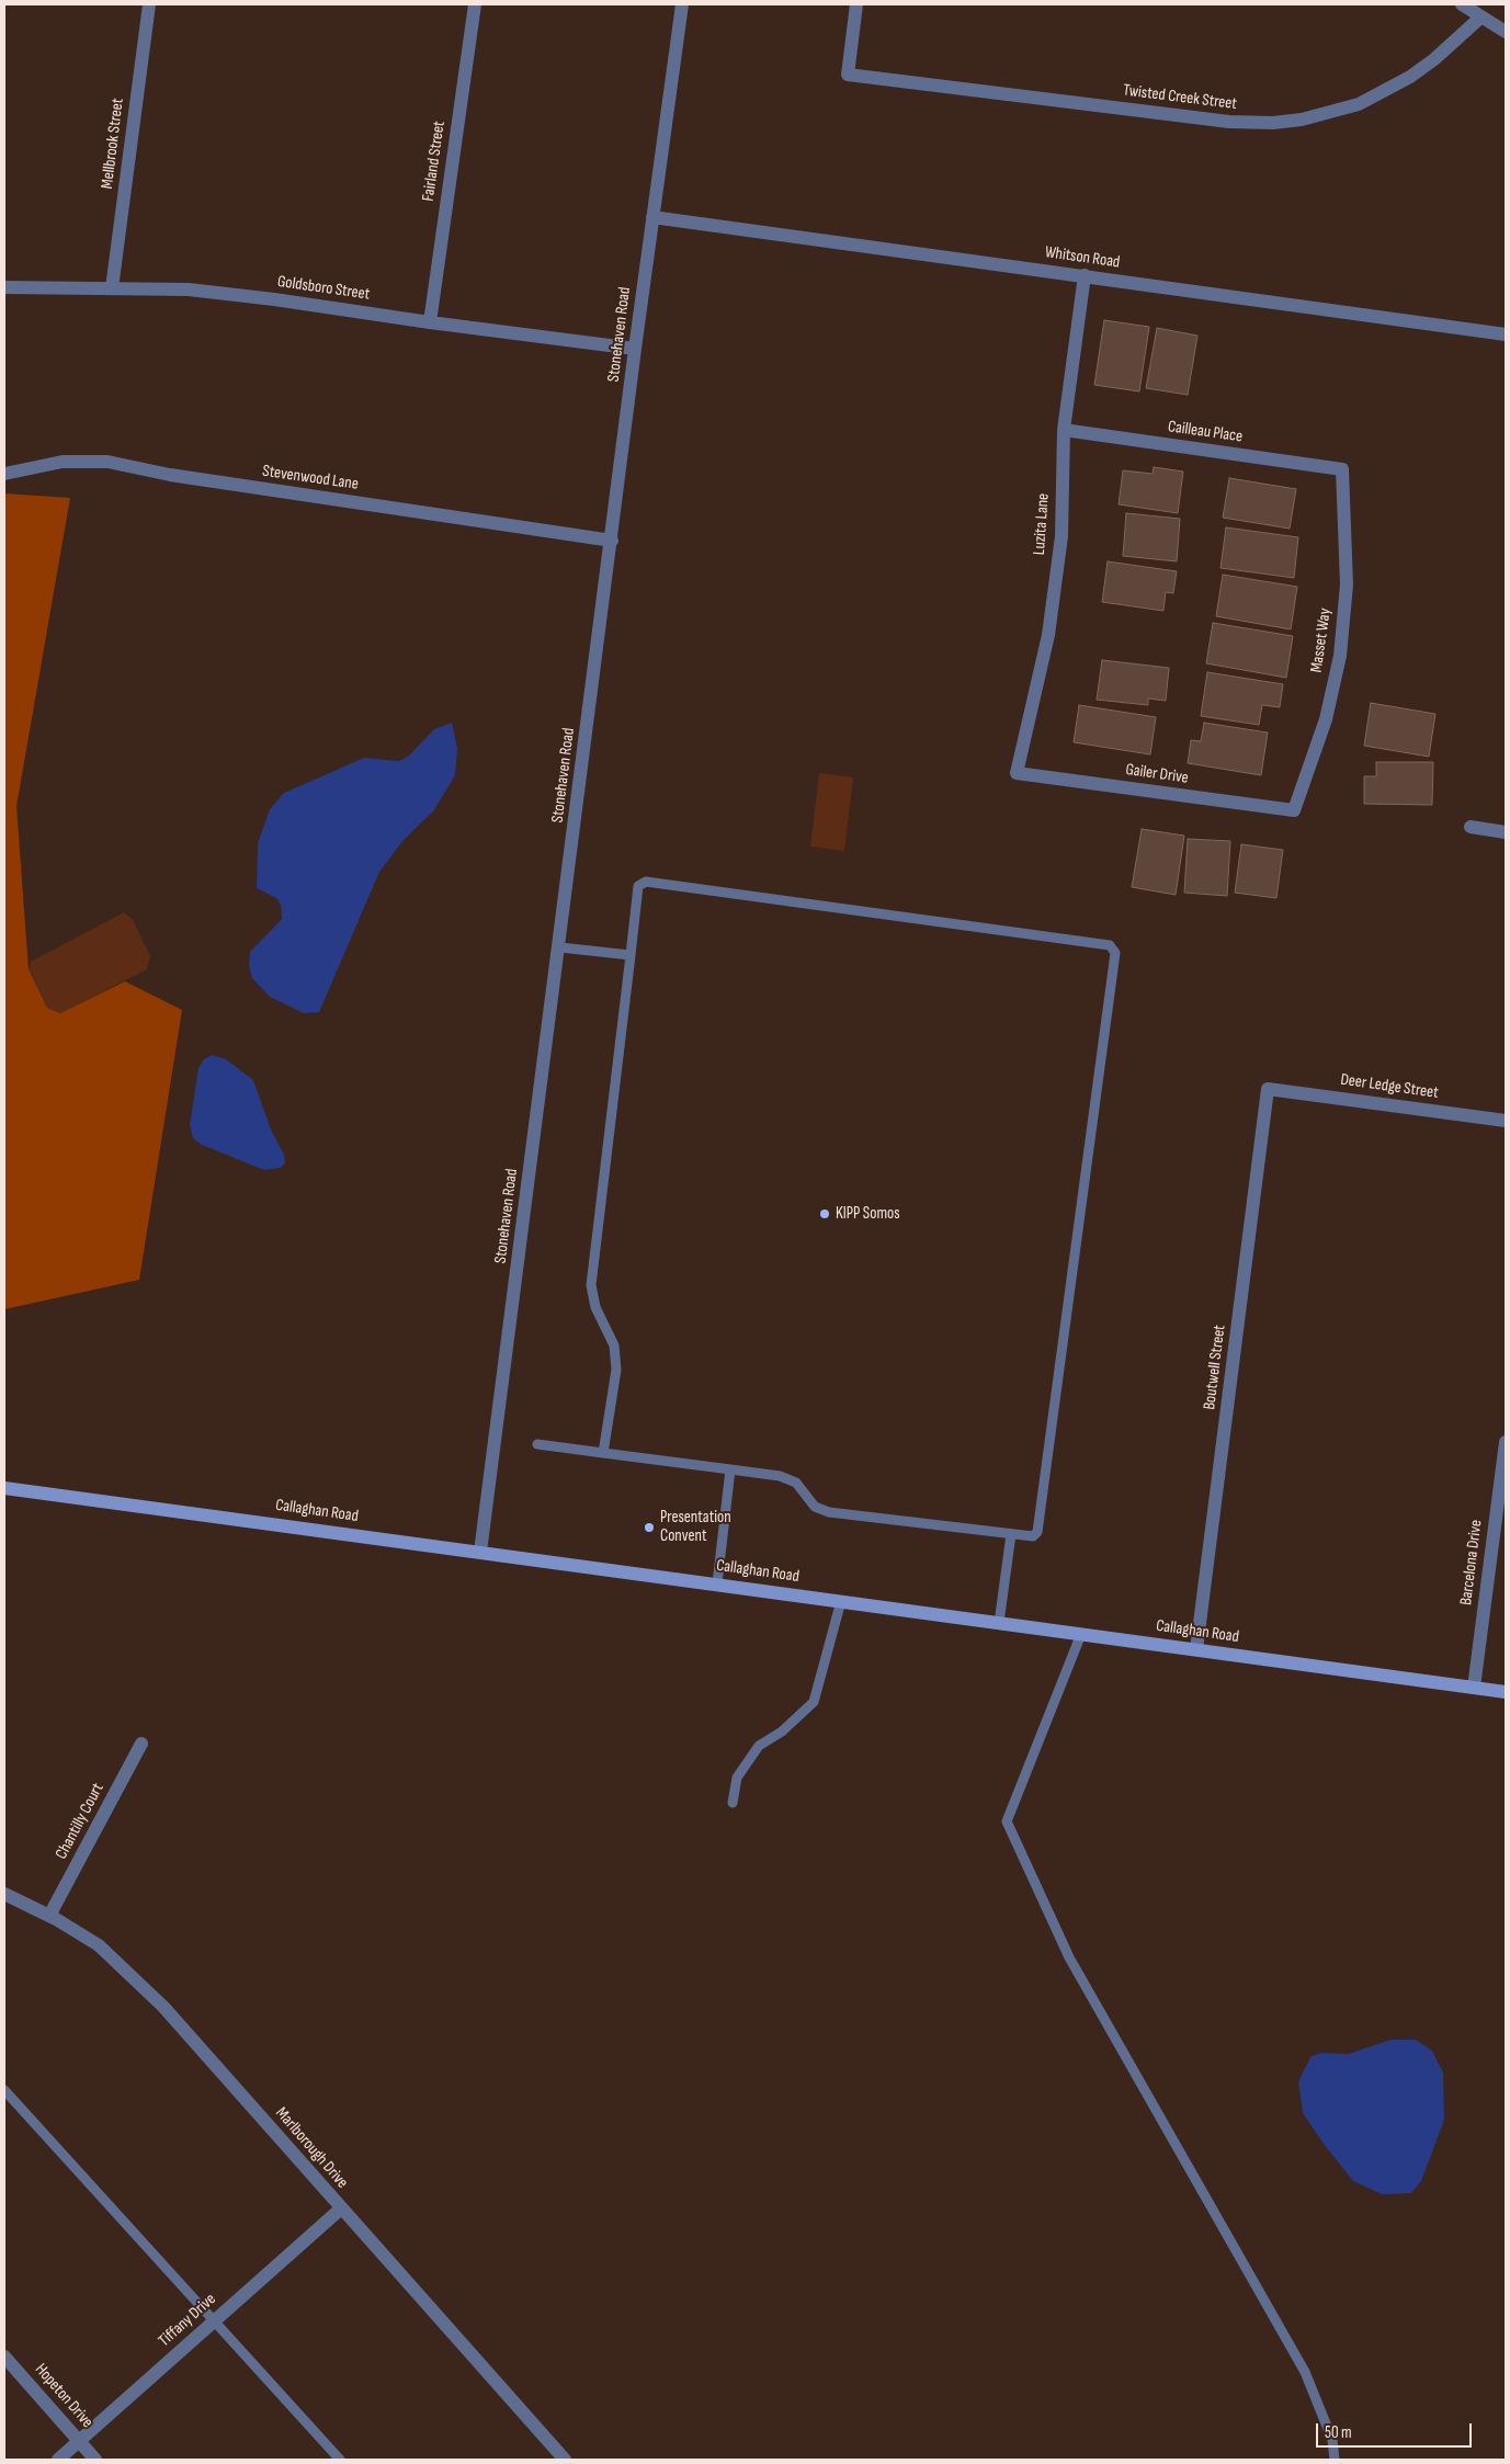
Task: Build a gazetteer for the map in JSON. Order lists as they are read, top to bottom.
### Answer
{
  "streets": {
    "main road": ["Callaghan Road"],
    "street": [
      "Twisted Creek Street",
      "Mellbrook Street",
      "Fairland Street",
      "Whitson Road",
      "Goldsboro Street",
      "Stonehaven Road",
      "Cailleau Place",
      "Stevenwood Lane",
      "Luzita Lane",
      "Masset Way",
      "Gailer Drive",
      "Deer Ledge Street",
      "Boutwell Street",
      "Barcelona Drive",
      "Chantilly Court",
      "Marlborough Drive",
      "Tiffany Drive",
      "Hopeton Drive"
    ]
  },
  "crossings": [
    ["Mellbrook Street", "Goldsboro Street"],
    ["Fairland Street", "Goldsboro Street"],
    ["Whitson Road", "Stonehaven Road"],
    ["Whitson Road", "Luzita Lane"],
    ["Goldsboro Street", "Stonehaven Road"],
    ["Stonehaven Road", "Stevenwood Lane"],
    ["Stonehaven Road", "Callaghan Road"],
    ["Cailleau Place", "Luzita Lane"],
    ["Cailleau Place", "Masset Way"],
    ["Luzita Lane", "Gailer Drive"],
    ["Masset Way", "Gailer Drive"],
    ["Deer Ledge Street", "Boutwell Street"],
    ["Boutwell Street", "Callaghan Road"],
    ["Callaghan Road", "Barcelona Drive"],
    ["Chantilly Court", "Marlborough Drive"],
    ["Marlborough Drive", "Tiffany Drive"],
    ["Tiffany Drive", "Hopeton Drive"]
  ],
  "places": ["KIPP Somos", "Presentation Convent"],
  "scale_bar": "50 m"
}
